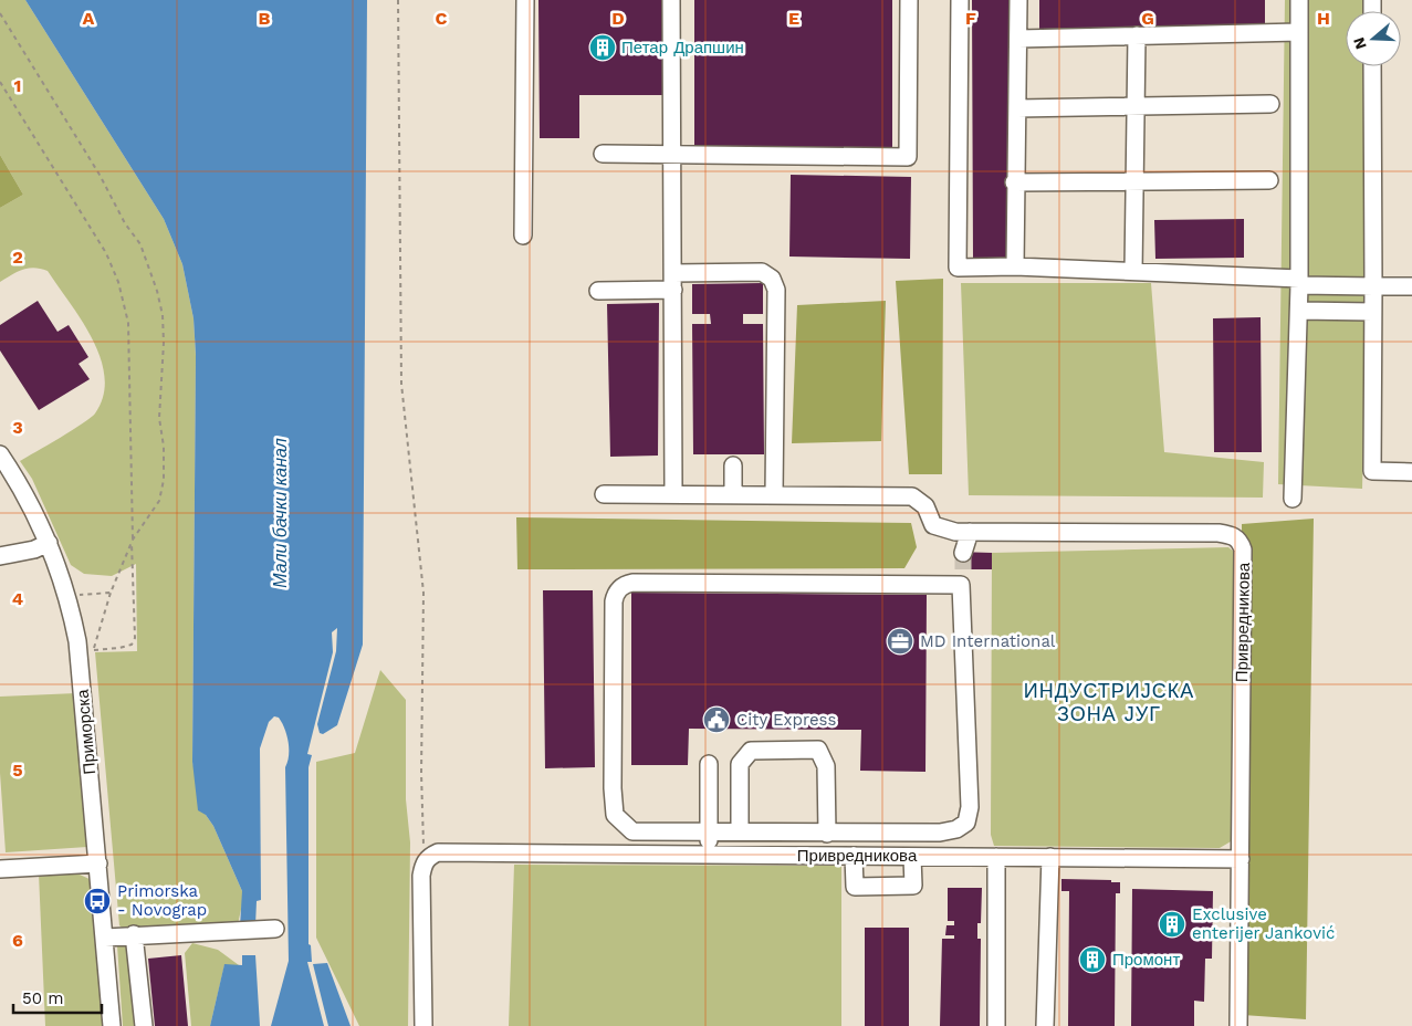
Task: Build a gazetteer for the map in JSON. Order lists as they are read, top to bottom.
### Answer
{
  "streets": {
    "street": ["Привредникова", "Приморска"]
  },
  "districts": ["ИНДУСТРИЈСКА ЗОНА ЈУГ"],
  "water": ["Мали бачки канал"],
  "places": {
    "building": ["Петар Драпшин", "Exclusive enterijer Janković", "Промонт"],
    "office": ["MD International"],
    "public building": ["City Express"],
    "bus stop": ["Primorska - Novograp"]
  },
  "scale_bar": "50 m",
  "north": "left",
  "grid": {
    "columns": [
      "A",
      "B",
      "C",
      "D",
      "E",
      "F",
      "G",
      "H"
    ],
    "rows": [
      "1",
      "2",
      "3",
      "4",
      "5",
      "6"
    ]
  }
}
